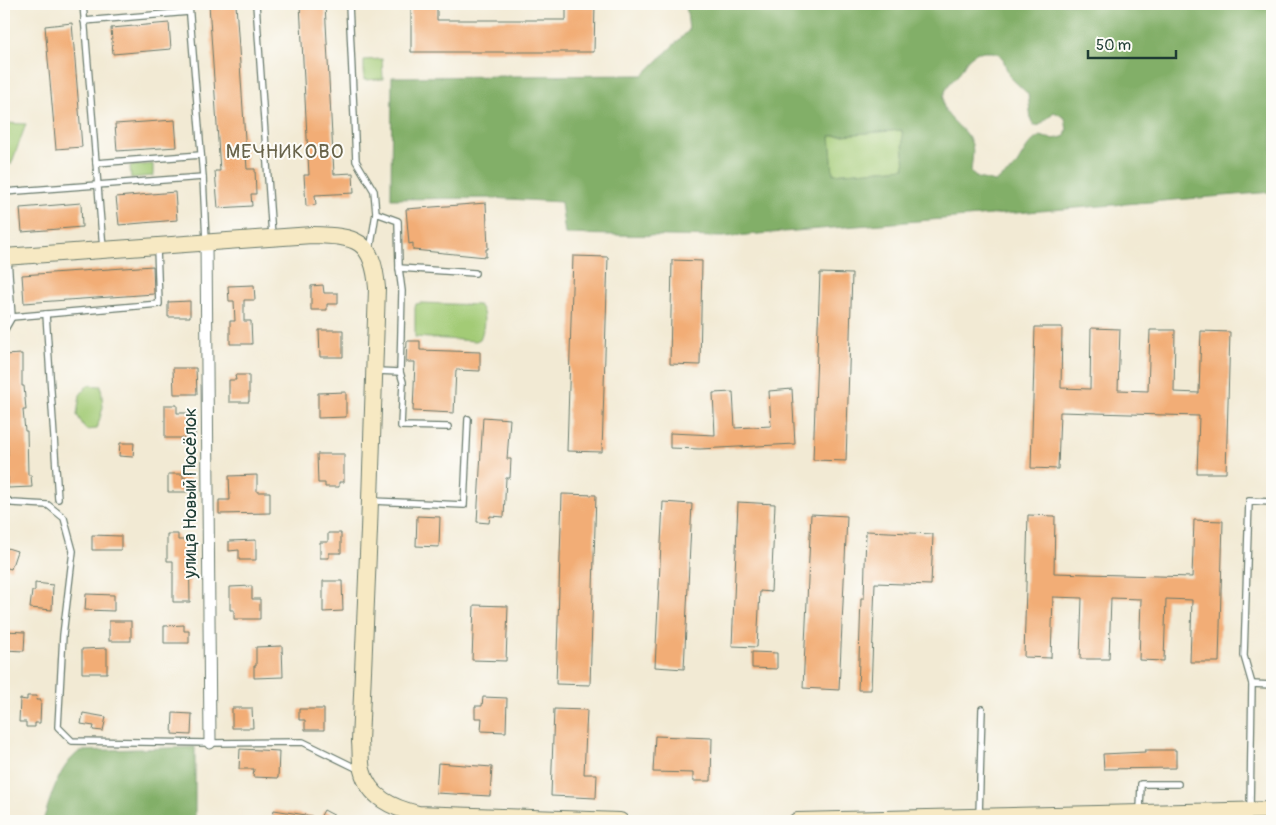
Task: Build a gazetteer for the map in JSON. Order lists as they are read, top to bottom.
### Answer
{
  "streets": {
    "street": ["улица Новый Посёлок"]
  },
  "districts": ["МЕЧНИКОВО"],
  "scale_bar": "50 m"
}
